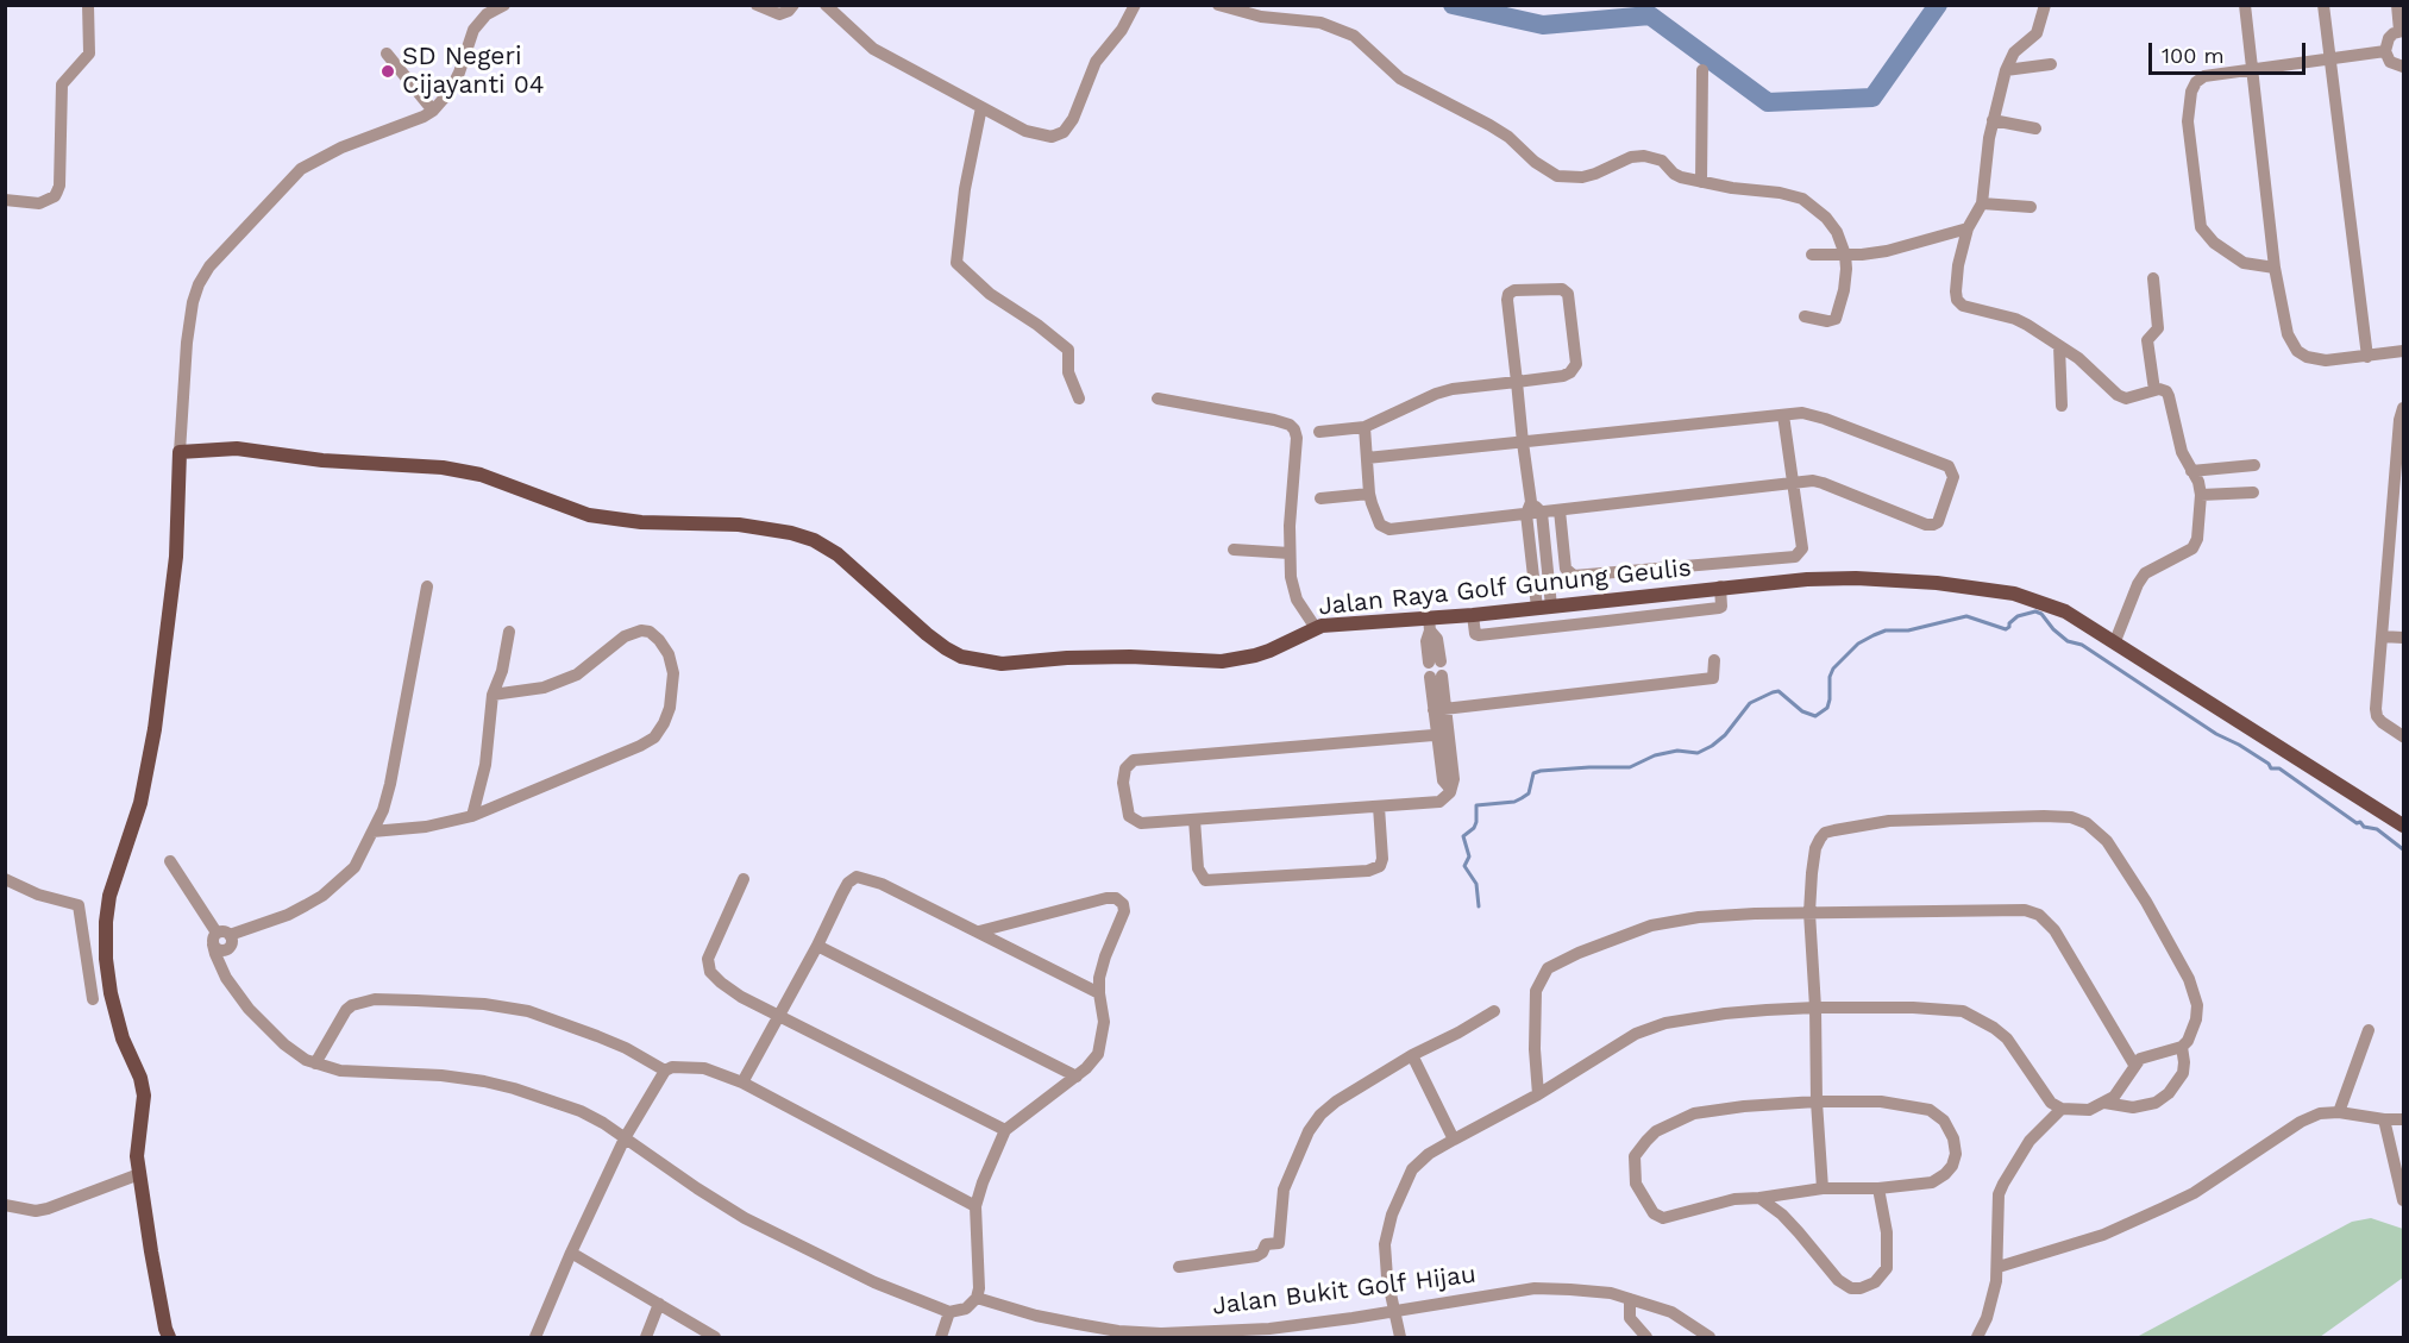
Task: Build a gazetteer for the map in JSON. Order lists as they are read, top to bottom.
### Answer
{
  "streets": {
    "main road": ["Jalan Raya Golf Gunung Geulis"],
    "street": ["Jalan Bukit Golf Hijau"]
  },
  "places": ["SD Negeri Cijayanti 04"],
  "scale_bar": "100 m"
}
